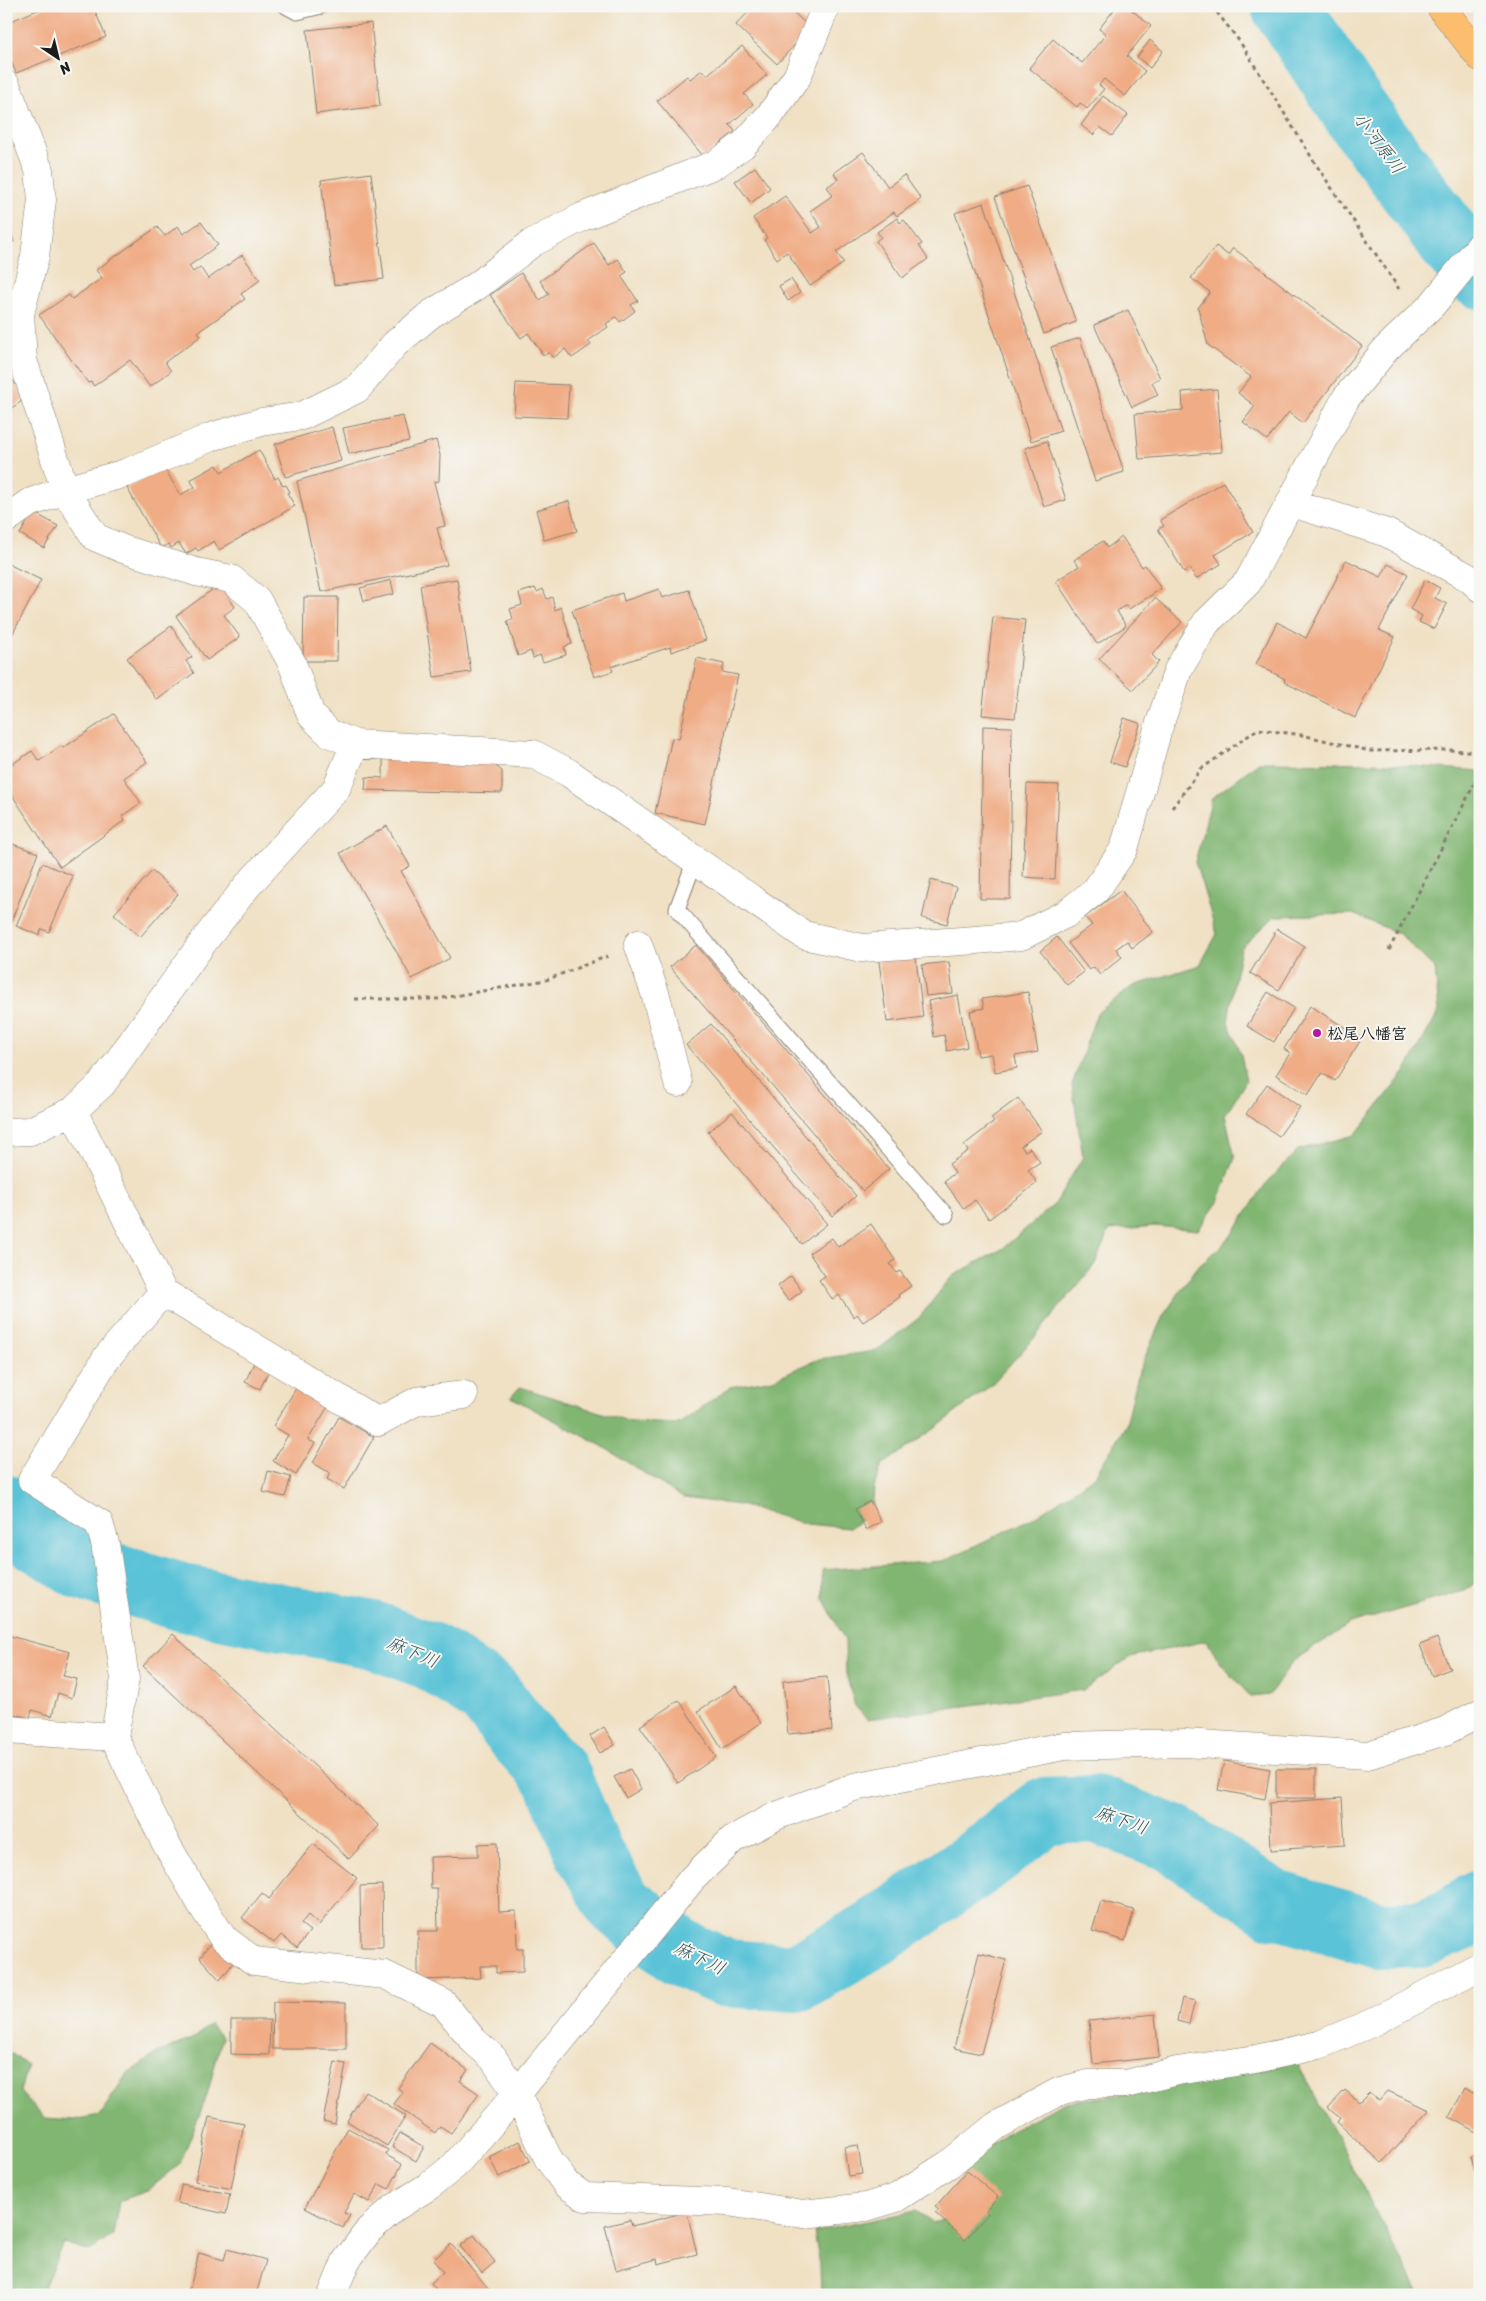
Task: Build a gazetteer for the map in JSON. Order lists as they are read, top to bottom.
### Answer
{
  "water": ["小河原川", "麻下川"],
  "places": ["松尾八幡宮"],
  "north": "bottom right"
}
